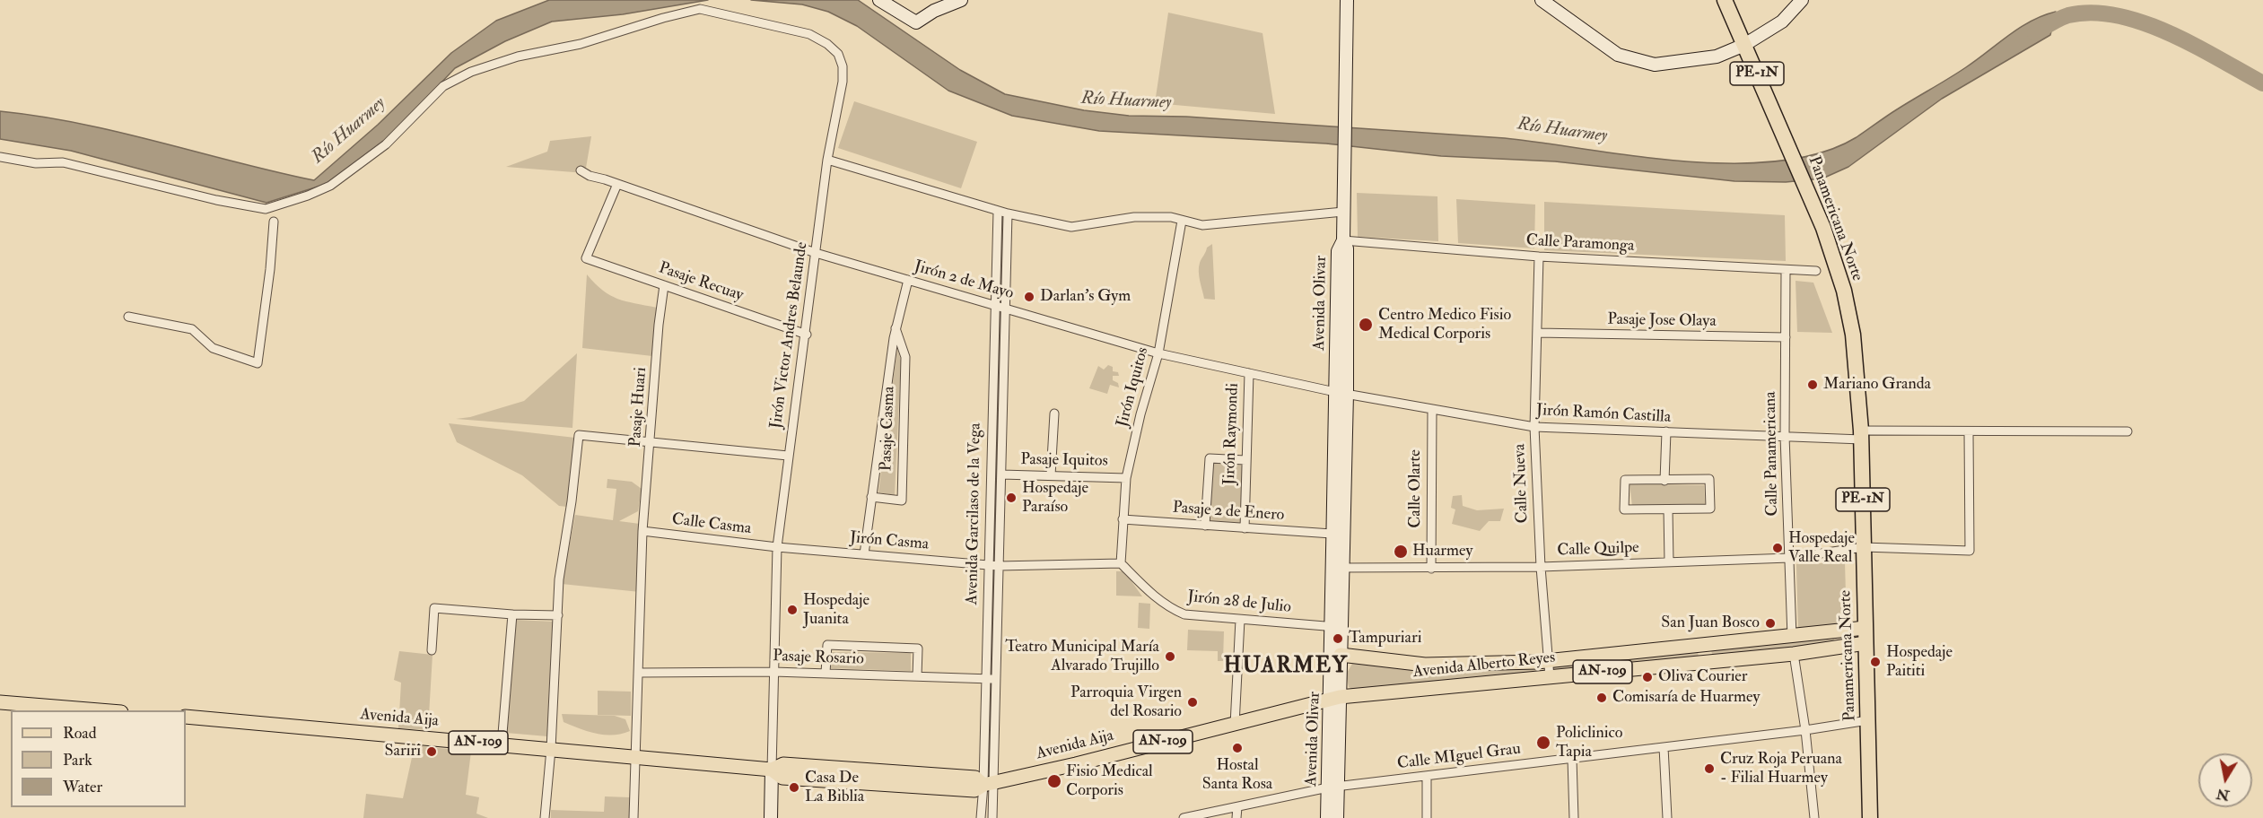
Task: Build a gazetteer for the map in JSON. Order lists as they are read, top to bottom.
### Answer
{
  "streets": {
    "highway": ["PE-1N", "Panamericana Norte"],
    "main road": ["Avenida Alberto Reyes", "AN-109", "Avenida Aija"],
    "street": [
      "Calle Paramonga",
      "Jirón 2 de Mayo",
      "Pasaje Recuay",
      "Avenida Olivar",
      "Pasaje Jose Olaya",
      "Jirón Victor Andres Belaunde",
      "Jirón Iquitos",
      "Pasaje Huari",
      "Jirón Ramón Castilla",
      "Pasaje Casma",
      "Jirón Raymondi",
      "Calle Panamericana",
      "Pasaje Iquitos",
      "Calle Nueva",
      "Calle Olarte",
      "Pasaje 2 de Enero",
      "Avenida Garcilaso de la Vega",
      "Calle Casma",
      "Jirón Casma",
      "Calle Quilpe",
      "Jirón 28 de Julio",
      "Pasaje Rosario",
      "Calle MIguel Grau"
    ]
  },
  "crossings": [
    ["Panamericana Norte", "Jirón Ramón Castilla"],
    ["Panamericana Norte", "Calle Quilpe"],
    ["Panamericana Norte", "Avenida Alberto Reyes"],
    ["Panamericana Norte", "Calle MIguel Grau"],
    ["Calle Paramonga", "Avenida Olivar"],
    ["Calle Paramonga", "Calle Panamericana"],
    ["Calle Paramonga", "Calle Nueva"],
    ["Jirón 2 de Mayo", "Pasaje Recuay"],
    ["Jirón 2 de Mayo", "Avenida Olivar"],
    ["Jirón 2 de Mayo", "Jirón Victor Andres Belaunde"],
    ["Jirón 2 de Mayo", "Jirón Iquitos"],
    ["Jirón 2 de Mayo", "Jirón Ramón Castilla"],
    ["Jirón 2 de Mayo", "Pasaje Casma"],
    ["Jirón 2 de Mayo", "Jirón Raymondi"],
    ["Jirón 2 de Mayo", "Avenida Garcilaso de la Vega"],
    ["Pasaje Recuay", "Jirón Victor Andres Belaunde"],
    ["Pasaje Recuay", "Pasaje Huari"],
    ["Avenida Olivar", "Jirón Ramón Castilla"],
    ["Avenida Olivar", "Pasaje 2 de Enero"],
    ["Avenida Olivar", "Calle Quilpe"],
    ["Avenida Olivar", "Jirón 28 de Julio"],
    ["Avenida Olivar", "Avenida Alberto Reyes"],
    ["Avenida Olivar", "Avenida Aija"],
    ["Avenida Olivar", "Calle MIguel Grau"],
    ["Pasaje Jose Olaya", "Calle Panamericana"],
    ["Pasaje Jose Olaya", "Calle Nueva"],
    ["Jirón Victor Andres Belaunde", "Calle Casma"],
    ["Jirón Victor Andres Belaunde", "Jirón Casma"],
    ["Jirón Victor Andres Belaunde", "Pasaje Rosario"],
    ["Jirón Victor Andres Belaunde", "Avenida Aija"],
    ["Jirón Iquitos", "Pasaje Iquitos"],
    ["Jirón Iquitos", "Pasaje 2 de Enero"],
    ["Jirón Iquitos", "Jirón 28 de Julio"],
    ["Pasaje Huari", "Calle Casma"],
    ["Pasaje Huari", "Pasaje Rosario"],
    ["Pasaje Huari", "Avenida Aija"],
    ["Jirón Ramón Castilla", "Calle Panamericana"],
    ["Jirón Ramón Castilla", "Calle Nueva"],
    ["Jirón Ramón Castilla", "Calle Olarte"],
    ["Jirón Ramón Castilla", "Calle Quilpe"],
    ["Pasaje Casma", "Jirón Casma"],
    ["Jirón Raymondi", "Pasaje 2 de Enero"],
    ["Calle Panamericana", "Calle Quilpe"],
    ["Calle Panamericana", "Avenida Alberto Reyes"],
    ["Pasaje Iquitos", "Avenida Garcilaso de la Vega"],
    ["Calle Nueva", "Calle Quilpe"],
    ["Calle Nueva", "Avenida Alberto Reyes"],
    ["Calle Olarte", "Calle Quilpe"],
    ["Avenida Garcilaso de la Vega", "Jirón Casma"],
    ["Avenida Garcilaso de la Vega", "Pasaje Rosario"],
    ["Avenida Garcilaso de la Vega", "Avenida Aija"],
    ["Calle Casma", "Jirón Casma"],
    ["Avenida Alberto Reyes", "Avenida Aija"]
  ],
  "districts": ["HUARMEY"],
  "water": ["Río Huarmey"],
  "places": [
    "Darlan's Gym",
    "Centro Medico Fisio Medical Corporis",
    "Mariano Granda",
    "Hospedaje Paraíso",
    "Hospedaje Valle Real",
    "Huarmey",
    "Hospedaje Juanita",
    "San Juan Bosco",
    "Tampuriari",
    "Teatro Municipal María Alvarado Trujillo",
    "Hospedaje Paititi",
    "Oliva Courier",
    "Comisaría de Huarmey",
    "Parroquia Virgen del Rosario",
    "Policlinico Tapia",
    "Hostal Santa Rosa",
    "Sariri",
    "Cruz Roja Peruana - Filial Huarmey",
    "Fisio Medical Corporis",
    "Casa De La Biblia"
  ],
  "legend": ["Road", "Park", "Water"],
  "north": "bottom"
}
